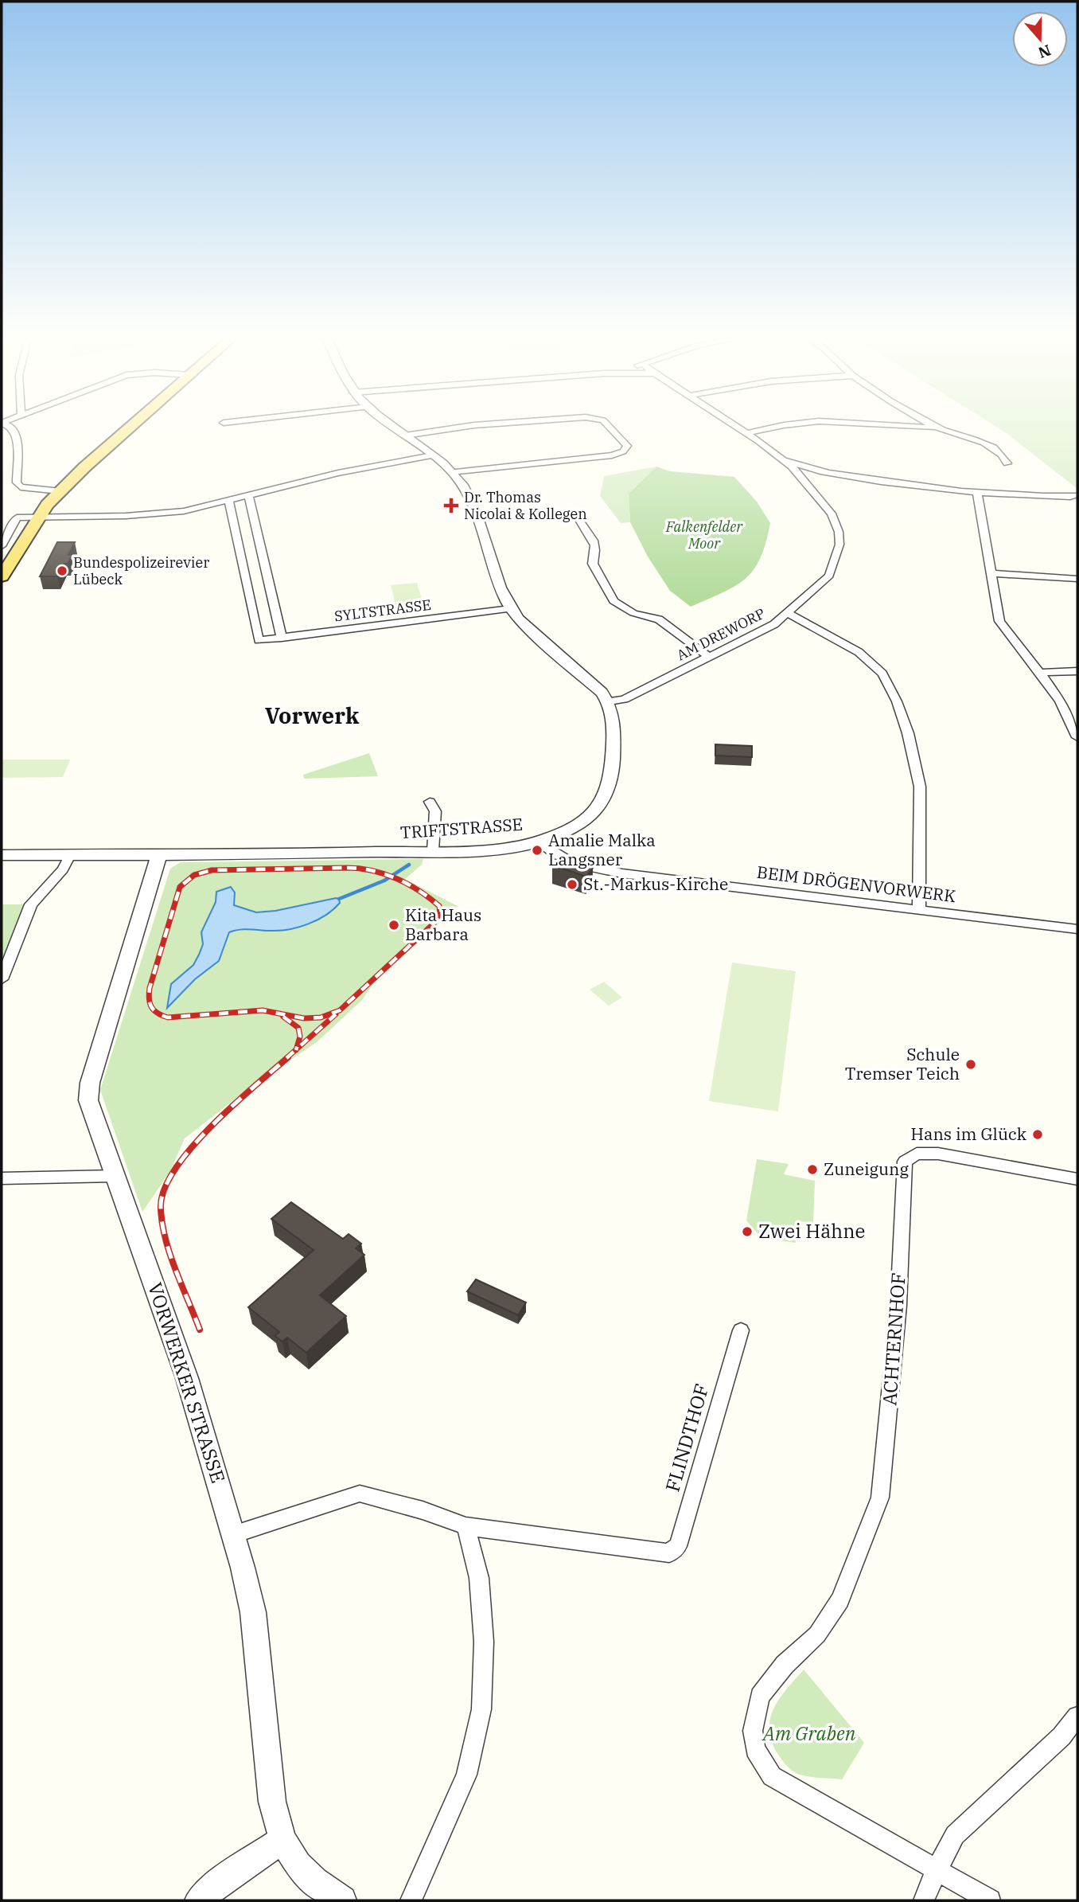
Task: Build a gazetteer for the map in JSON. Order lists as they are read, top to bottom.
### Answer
{
  "streets": {
    "street": [
      "SYLTSTRASSE",
      "AM DREWORP",
      "TRIFTSTRASSE",
      "BEIM DRÖGENVORWERK",
      "ACHTERNHOF",
      "VORWERKER STRASSE",
      "FLINDTHOF"
    ]
  },
  "crossings": [
    ["AM DREWORP", "TRIFTSTRASSE"],
    ["TRIFTSTRASSE", "BEIM DRÖGENVORWERK"],
    ["TRIFTSTRASSE", "VORWERKER STRASSE"]
  ],
  "districts": ["Vorwerk"],
  "parks": ["Falkenfelder Moor", "Am Graben"],
  "places": {
    "health": ["Dr. Thomas Nicolai & Kollegen"],
    "other": [
      "Bundespolizeirevier Lübeck",
      "Amalie Malka Langsner",
      "St.-Markus-Kirche",
      "Kita Haus Barbara",
      "Schule Tremser Teich",
      "Hans im Glück",
      "Zuneigung",
      "Zwei Hähne"
    ]
  },
  "north": "bottom"
}
